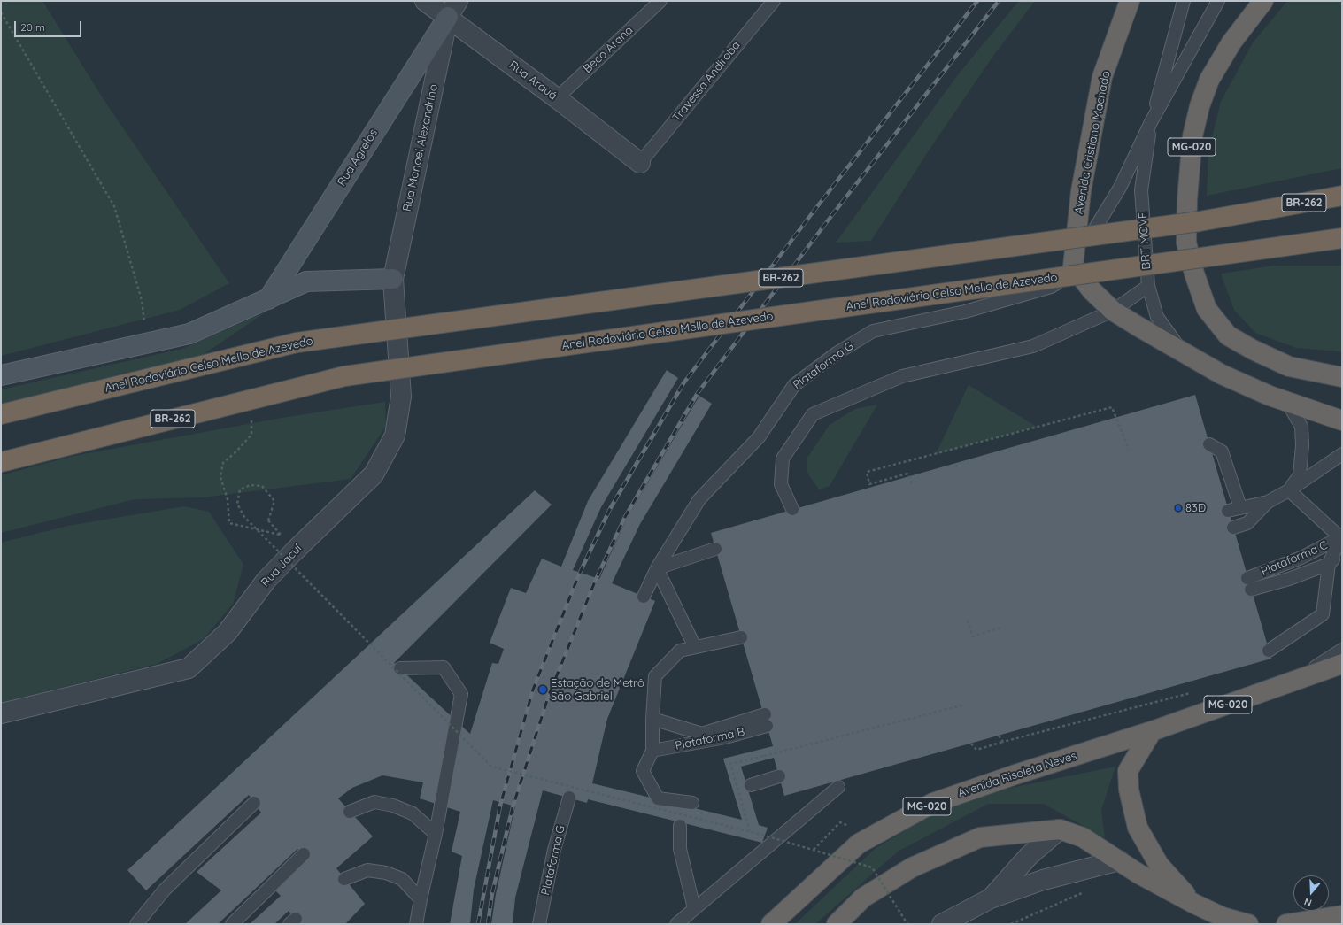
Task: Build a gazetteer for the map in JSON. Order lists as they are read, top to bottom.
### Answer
{
  "streets": {
    "highway": [
      "Avenida Cristiano Machado",
      "MG-020",
      "BR-262",
      "Anel Rodoviário Celso Mello de Azevedo",
      "Avenida Risoleta Neves"
    ],
    "main road": ["Rua Agrelos"],
    "street": ["Rua Arauá", "Rua Manoel Alexandrino", "Rua Jacuí"],
    "lane": [
      "Beco Arana",
      "Travessa Andiroba",
      "BRT MOVE",
      "Plataforma G",
      "Plataforma C",
      "Plataforma B"
    ]
  },
  "crossings": [
    ["Beco Arana", "Rua Arauá"],
    ["Rua Arauá", "Travessa Andiroba"],
    ["Rua Arauá", "Rua Manoel Alexandrino"],
    ["Rua Arauá", "Rua Agrelos"],
    ["Avenida Cristiano Machado", "Plataforma G"],
    ["MG-020", "Avenida Risoleta Neves"],
    ["Rua Manoel Alexandrino", "Rua Agrelos"],
    ["Rua Manoel Alexandrino", "Rua Jacuí"],
    ["BRT MOVE", "Plataforma G"]
  ],
  "places": ["83D", "Estação de Metrô São Gabriel"],
  "scale_bar": "20 m",
  "north": "bottom"
}
